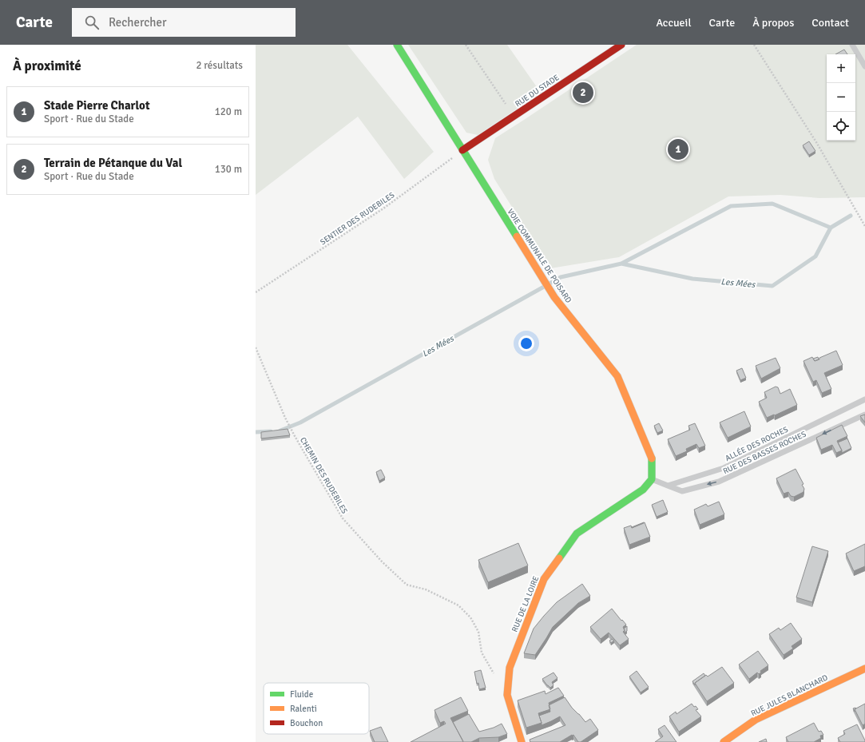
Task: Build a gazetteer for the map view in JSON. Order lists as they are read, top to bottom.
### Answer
{
  "streets": {
    "street": [
      "RUE DU STADE",
      "VOIE COMMUNALE DE POISARD",
      "RUE DE LA LOIRE",
      "RUE JULES BLANCHARD"
    ],
    "lane": ["ALLÉE DES ROCHES", "RUE DES BASSES ROCHES"],
    "path": ["SENTIER DES RUDEBILES", "CHEMIN DES RUDEBILES"]
  },
  "crossings": [
    ["RUE DU STADE", "SENTIER DES RUDEBILES"],
    ["RUE DU STADE", "VOIE COMMUNALE DE POISARD"],
    ["SENTIER DES RUDEBILES", "VOIE COMMUNALE DE POISARD"],
    ["VOIE COMMUNALE DE POISARD", "RUE DE LA LOIRE"],
    ["ALLÉE DES ROCHES", "RUE DES BASSES ROCHES"]
  ],
  "one_way": ["RUE DES BASSES ROCHES"],
  "water": ["Les Mées"],
  "legend": ["Fluide", "Ralenti", "Bouchon"],
  "page": {
    "header": "Carte",
    "search": "Rechercher",
    "nav": [
      "Accueil",
      "Carte",
      "À propos",
      "Contact"
    ],
    "heading": ["À proximité", "2 résultats"],
    "map_buttons": ["+", "−"],
    "pins": ["2", "1"],
    "list": [
      {
        "mark": "1",
        "name": "Stade Pierre Charlot",
        "note": "Sport · Rue du Stade",
        "value": "120 m"
      },
      {
        "mark": "2",
        "name": "Terrain de Pétanque du Val",
        "note": "Sport · Rue du Stade",
        "value": "130 m"
      }
    ]
  }
}
